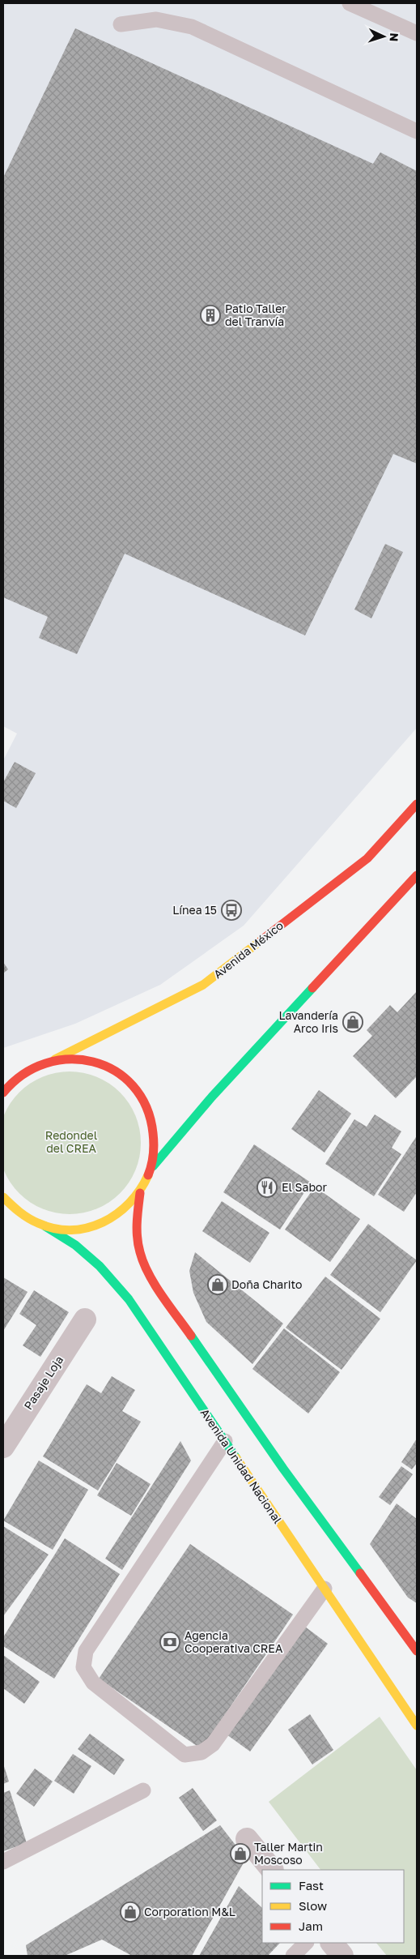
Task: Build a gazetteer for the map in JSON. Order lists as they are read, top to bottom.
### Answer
{
  "streets": {
    "main road": ["Avenida México", "Avenida Unidad Nacional"],
    "street": ["Pasaje Loja"]
  },
  "parks": ["Redondel del CREA"],
  "places": {
    "building": ["Patio Taller del Tranvía"],
    "bus stop": ["Línea 15"],
    "shop": [
      "Lavandería Arco Iris",
      "Doña Charito",
      "Taller Martin Moscoso",
      "Corporation M&L"
    ],
    "restaurant": ["El Sabor"],
    "bank": ["Agencia Cooperativa CREA"]
  },
  "legend": ["Fast", "Slow", "Jam"],
  "north": "right"
}
